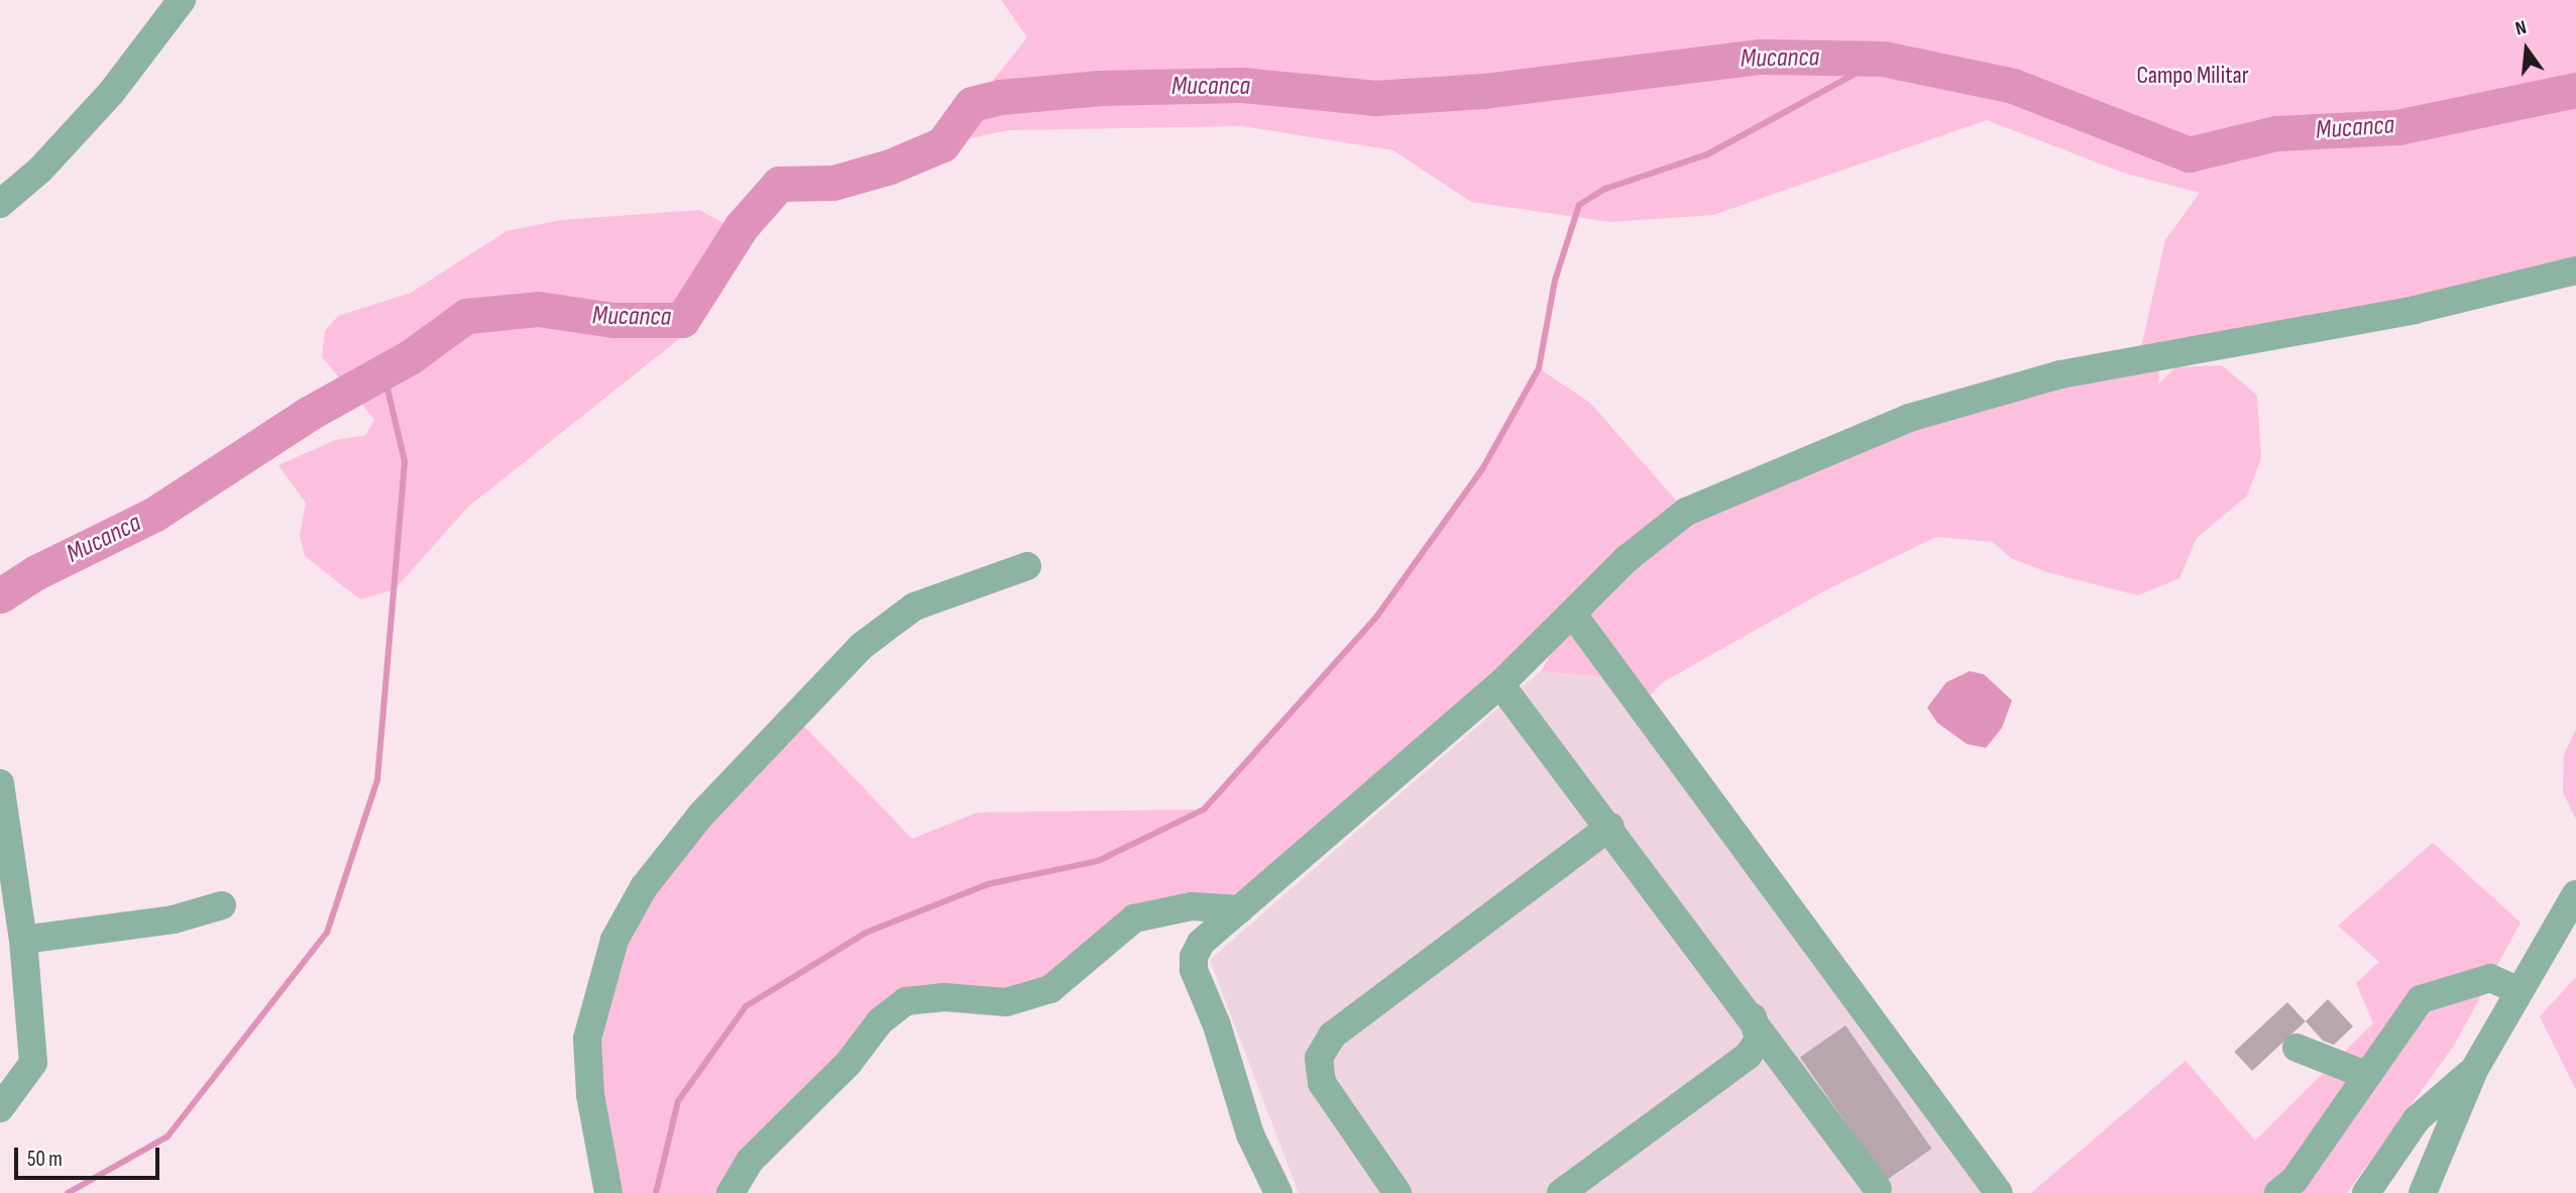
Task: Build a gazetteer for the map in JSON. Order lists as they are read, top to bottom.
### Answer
{
  "water": ["Mucanca"],
  "parks": ["Campo Militar"],
  "scale_bar": "50 m",
  "north": "top"
}
